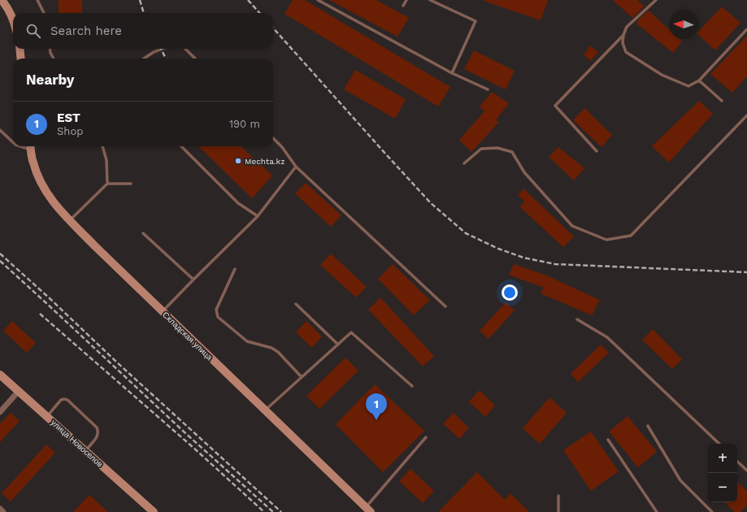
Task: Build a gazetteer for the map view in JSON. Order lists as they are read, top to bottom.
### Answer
{
  "streets": {
    "main road": ["Складская улица", "улица Новоселов"]
  },
  "places": ["Mechta.kz"],
  "north": "left",
  "page": {
    "search": "Search here",
    "heading": "Nearby",
    "list": [
      {
        "mark": "1",
        "name": "EST",
        "note": "Shop",
        "value": "190 m"
      }
    ],
    "pins": "1",
    "map_buttons": ["+", "−"]
  }
}
